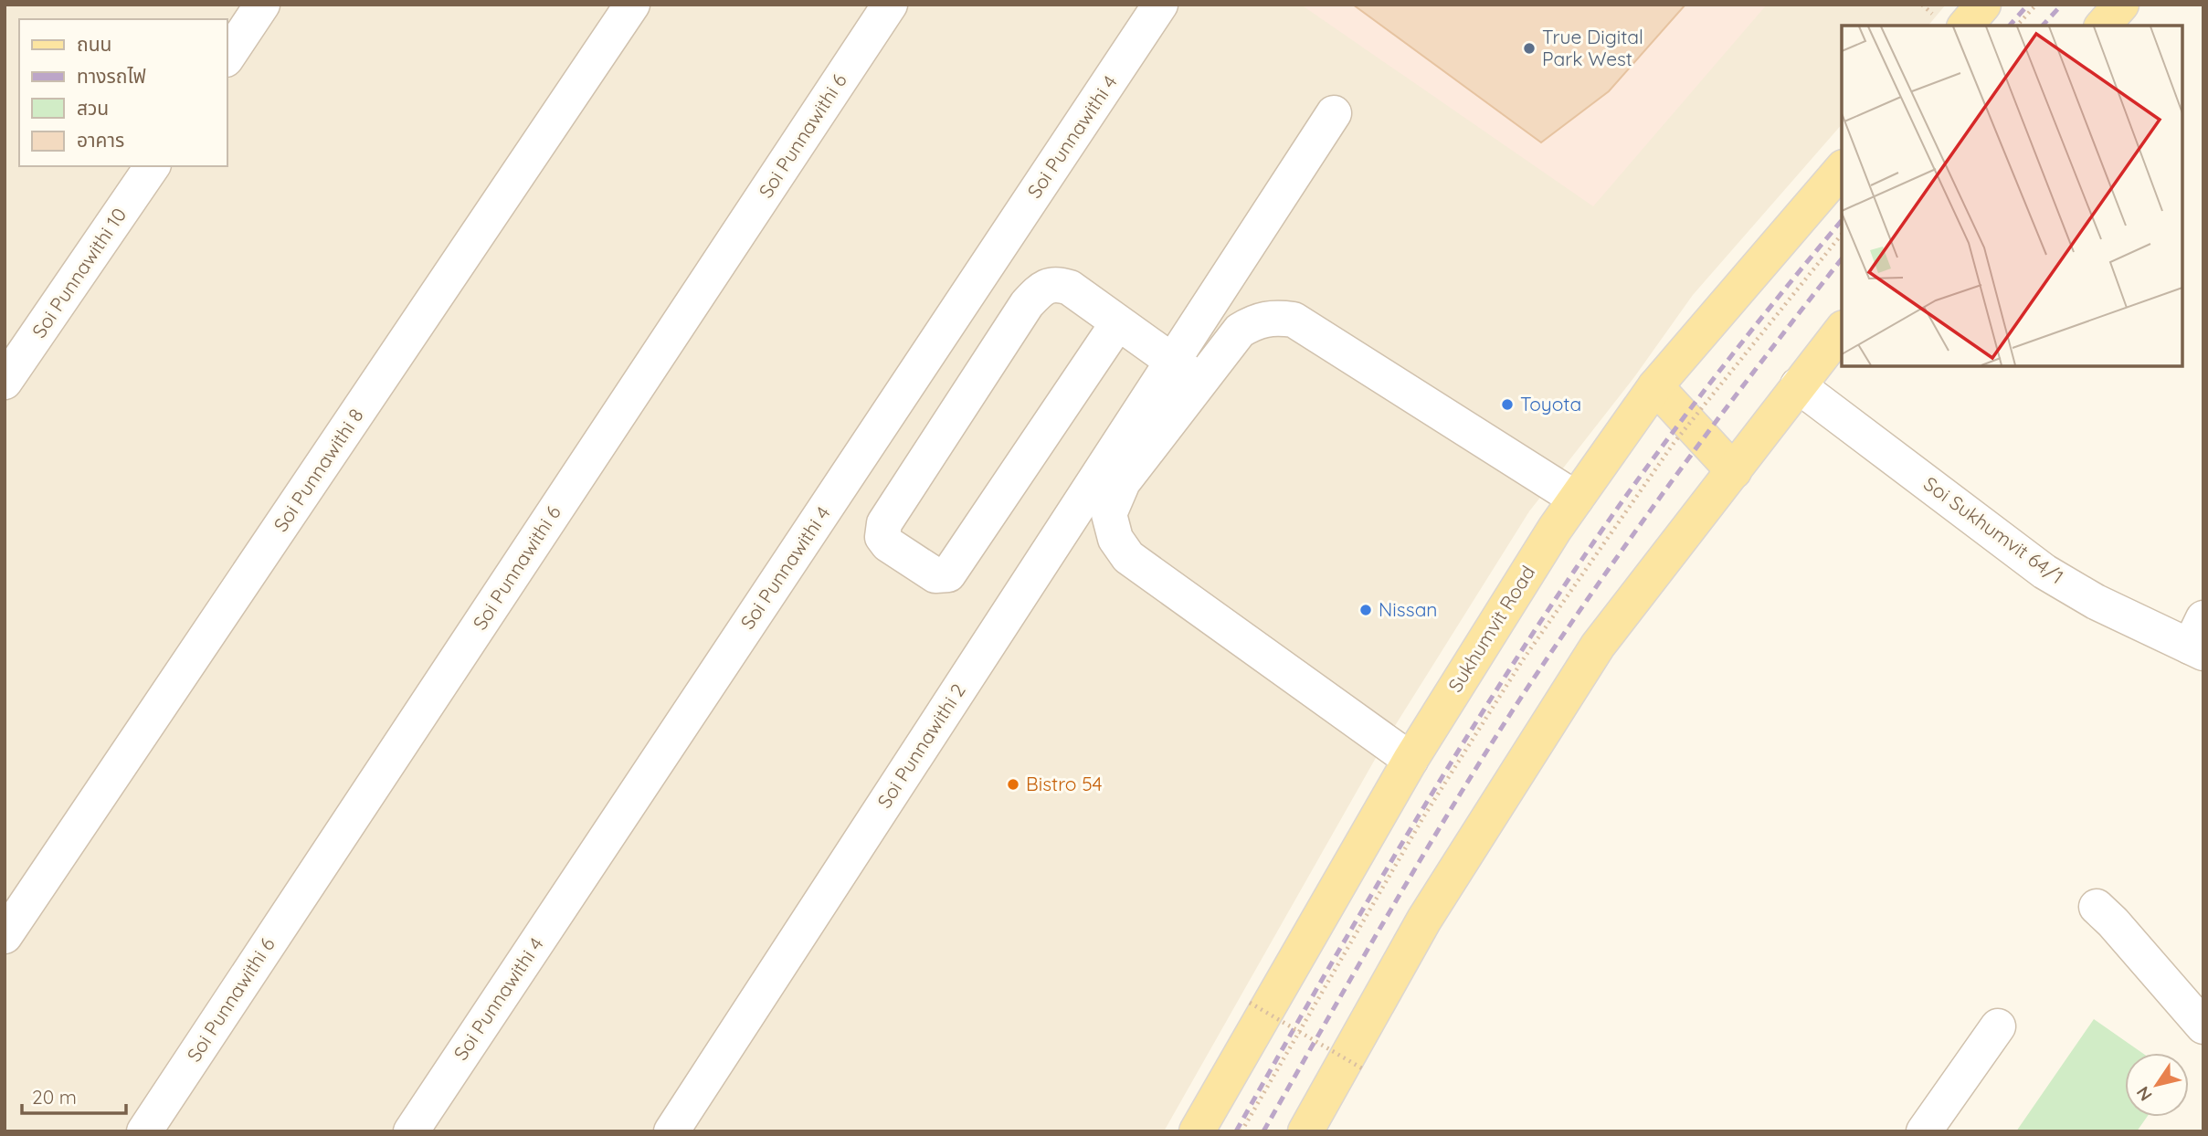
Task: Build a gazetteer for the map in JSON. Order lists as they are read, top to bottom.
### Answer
{
  "streets": {
    "main road": ["Sukhumvit Road"],
    "street": [
      "Soi Punnawithi 6",
      "Soi Punnawithi 4",
      "Soi Punnawithi 10",
      "Soi Punnawithi 8",
      "Soi Sukhumvit 64/1",
      "Soi Punnawithi 2"
    ]
  },
  "places": [
    "True Digital Park West",
    "Toyota",
    "Nissan",
    "Bistro 54"
  ],
  "legend": [
    "ถนน",
    "ทางรถไฟ",
    "สวน",
    "อาคาร"
  ],
  "scale_bar": "20 m",
  "north": "bottom left"
}
